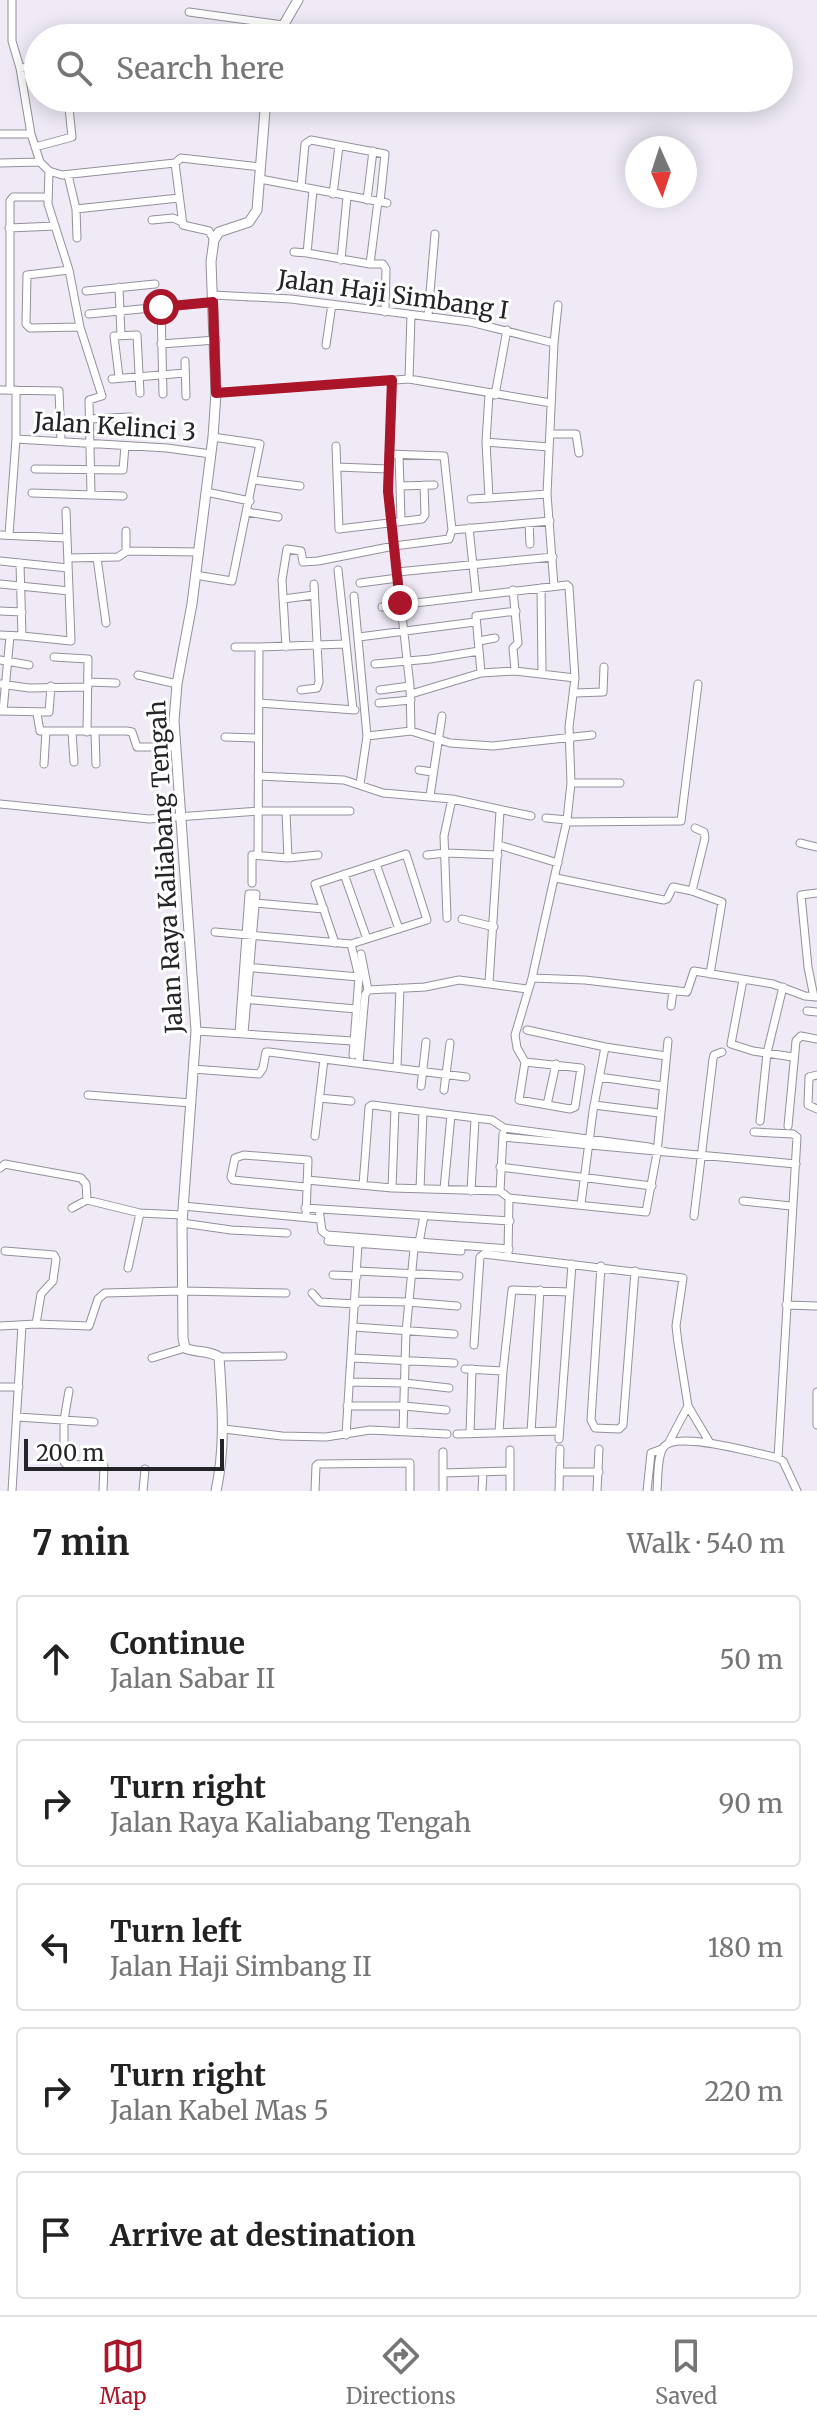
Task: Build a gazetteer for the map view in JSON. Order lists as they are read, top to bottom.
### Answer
{
  "streets": {
    "main road": ["Jalan Raya Kaliabang Tengah"],
    "street": ["Jalan Haji Simbang I", "Jalan Kelinci 3"]
  },
  "crossings": [
    ["Jalan Haji Simbang I", "Jalan Raya Kaliabang Tengah"],
    ["Jalan Kelinci 3", "Jalan Raya Kaliabang Tengah"]
  ],
  "scale_bar": "200 m",
  "north": "bottom",
  "page": {
    "search": "Search here",
    "scale": "200 m",
    "heading": ["7 min", "Walk · 540 m"],
    "list": [
      ["Continue", "Jalan Sabar II", "50 m"],
      ["Turn right", "Jalan Raya Kaliabang Tengah", "90 m"],
      ["Turn left", "Jalan Haji Simbang II", "180 m"],
      ["Turn right", "Jalan Kabel Mas 5", "220 m"],
      "Arrive at destination"
    ],
    "nav": ["Map", "Directions", "Saved"]
  }
}
